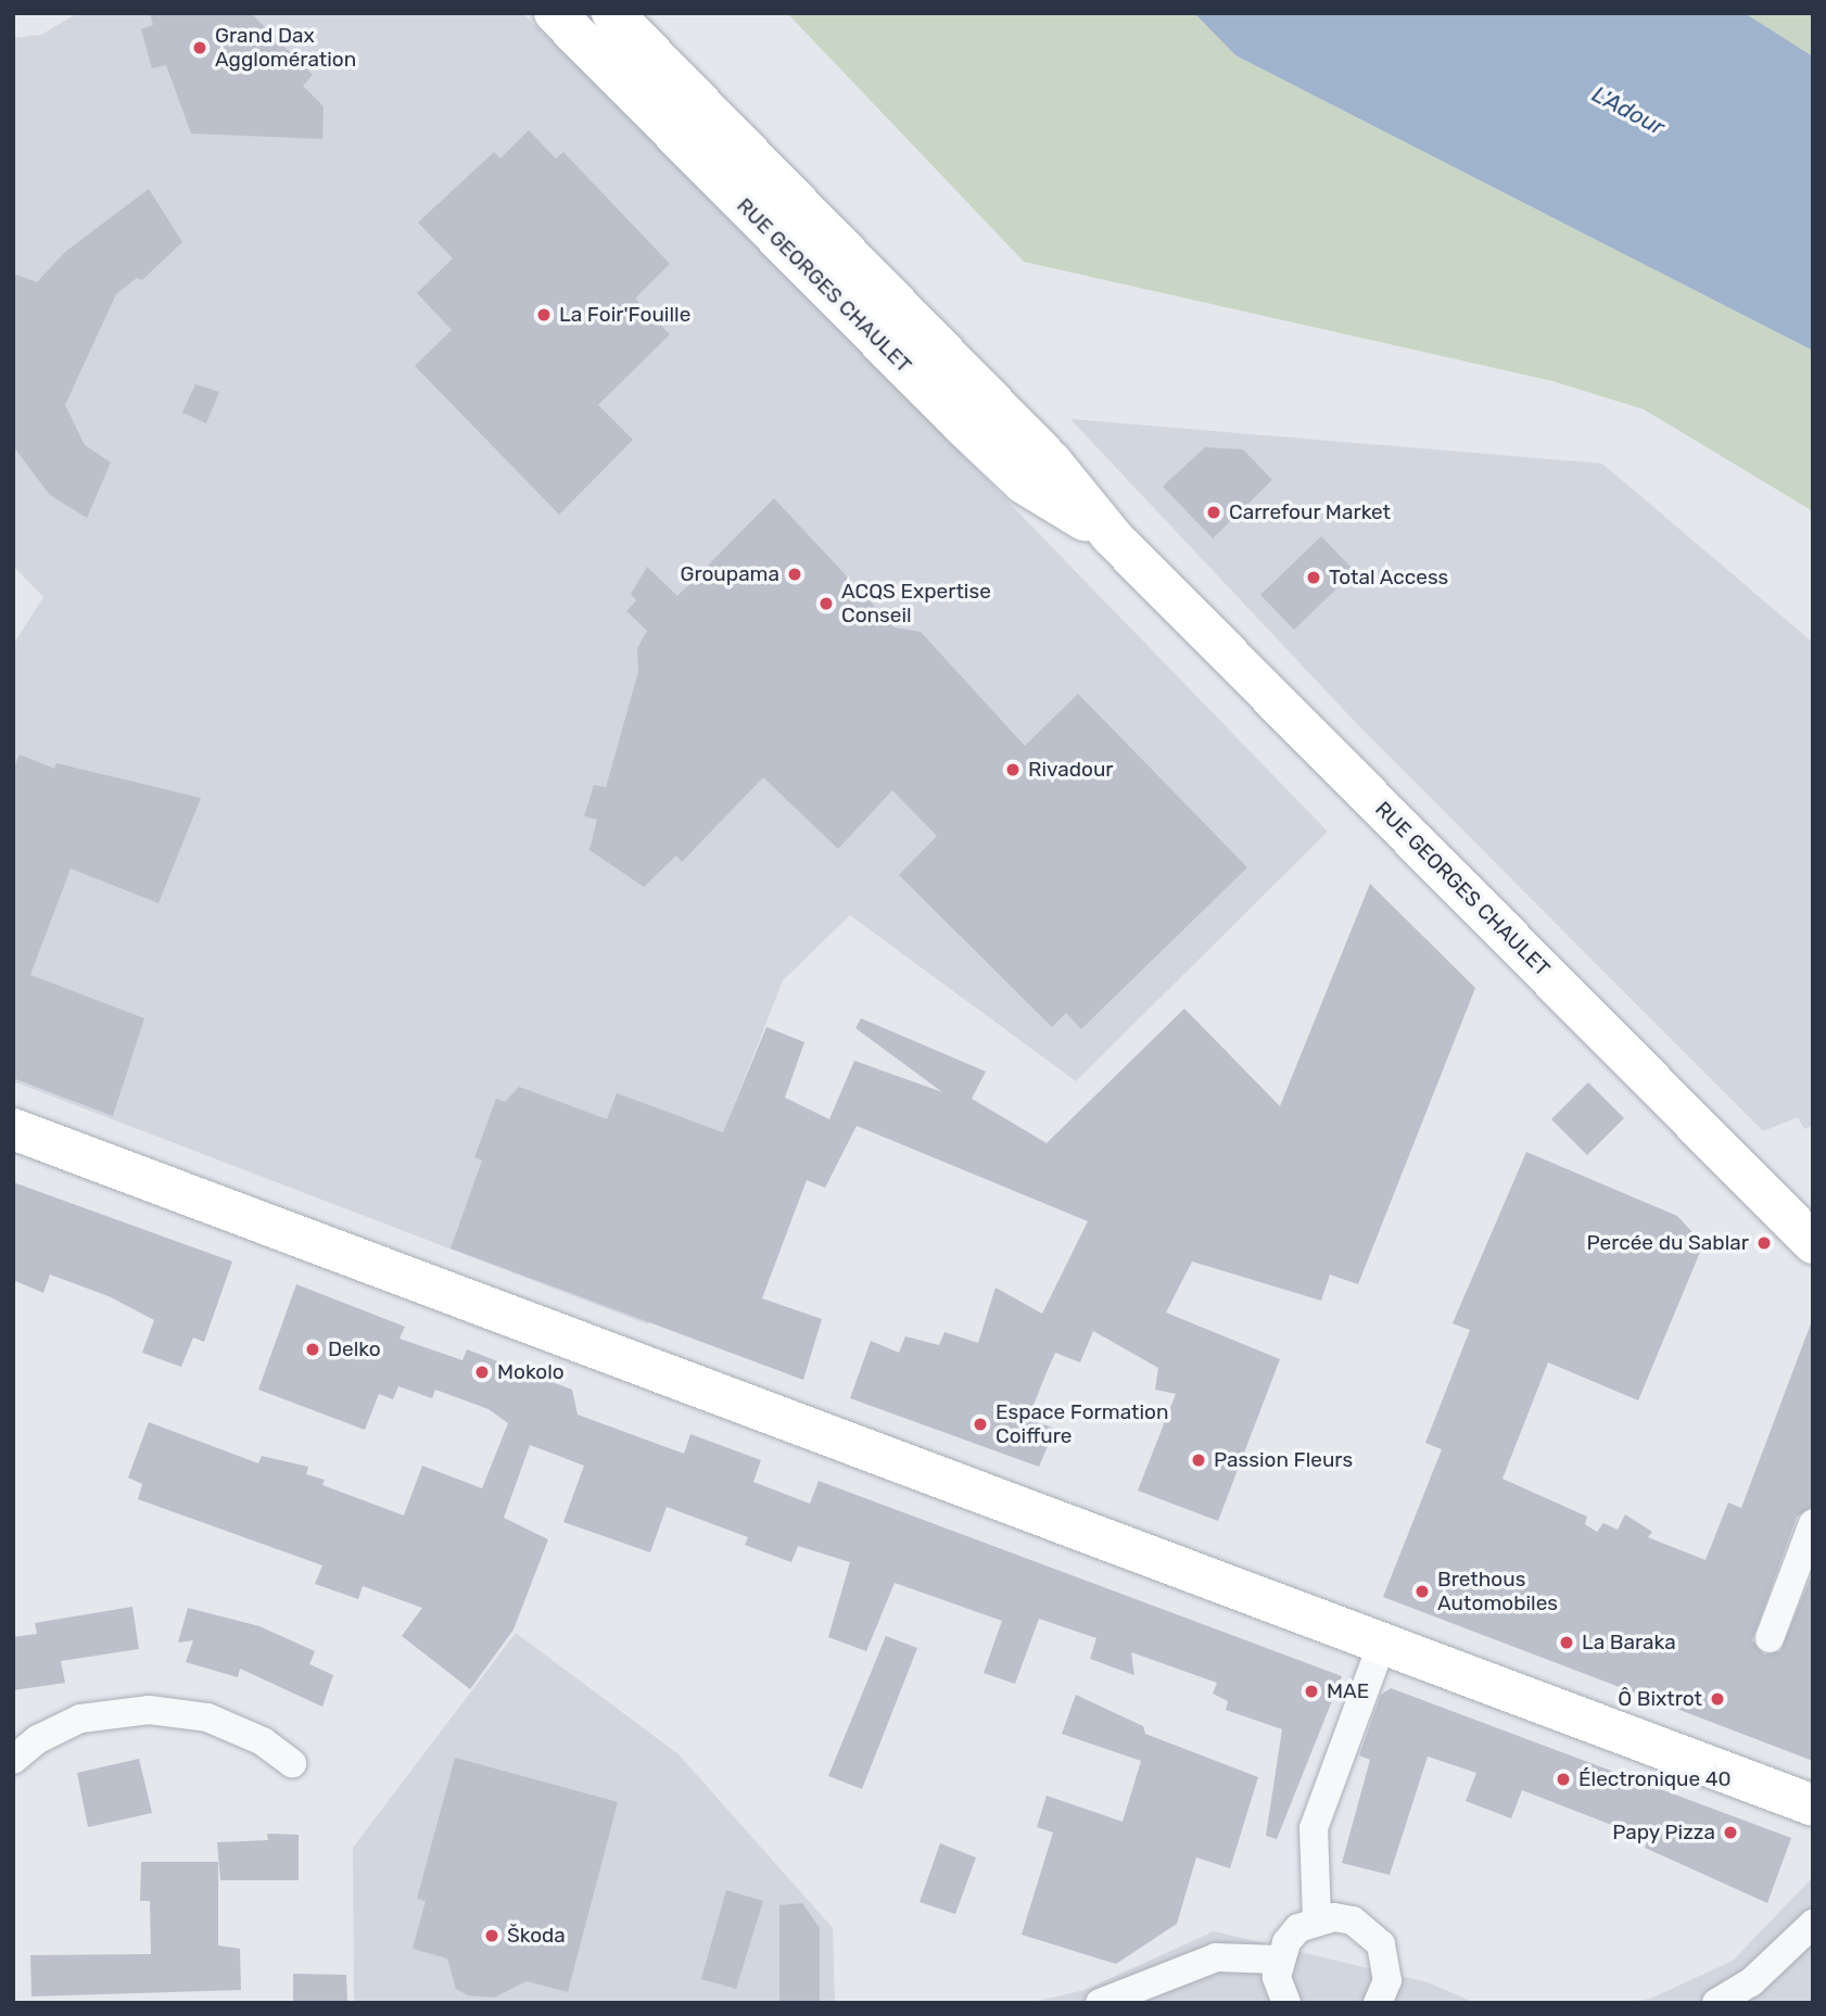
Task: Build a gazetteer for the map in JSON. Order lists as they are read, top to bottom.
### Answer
{
  "streets": {
    "main road": ["RUE GEORGES CHAULET"]
  },
  "water": ["L'Adour"],
  "places": [
    "Grand Dax Agglomération",
    "La Foir'Fouille",
    "Carrefour Market",
    "Groupama",
    "Total Access",
    "ACQS Expertise Conseil",
    "Rivadour",
    "Percée du Sablar",
    "Delko",
    "Mokolo",
    "Espace Formation Coiffure",
    "Passion Fleurs",
    "Brethous Automobiles",
    "La Baraka",
    "MAE",
    "Ô Bixtrot",
    "Électronique 40",
    "Papy Pizza",
    "Škoda"
  ]
}
